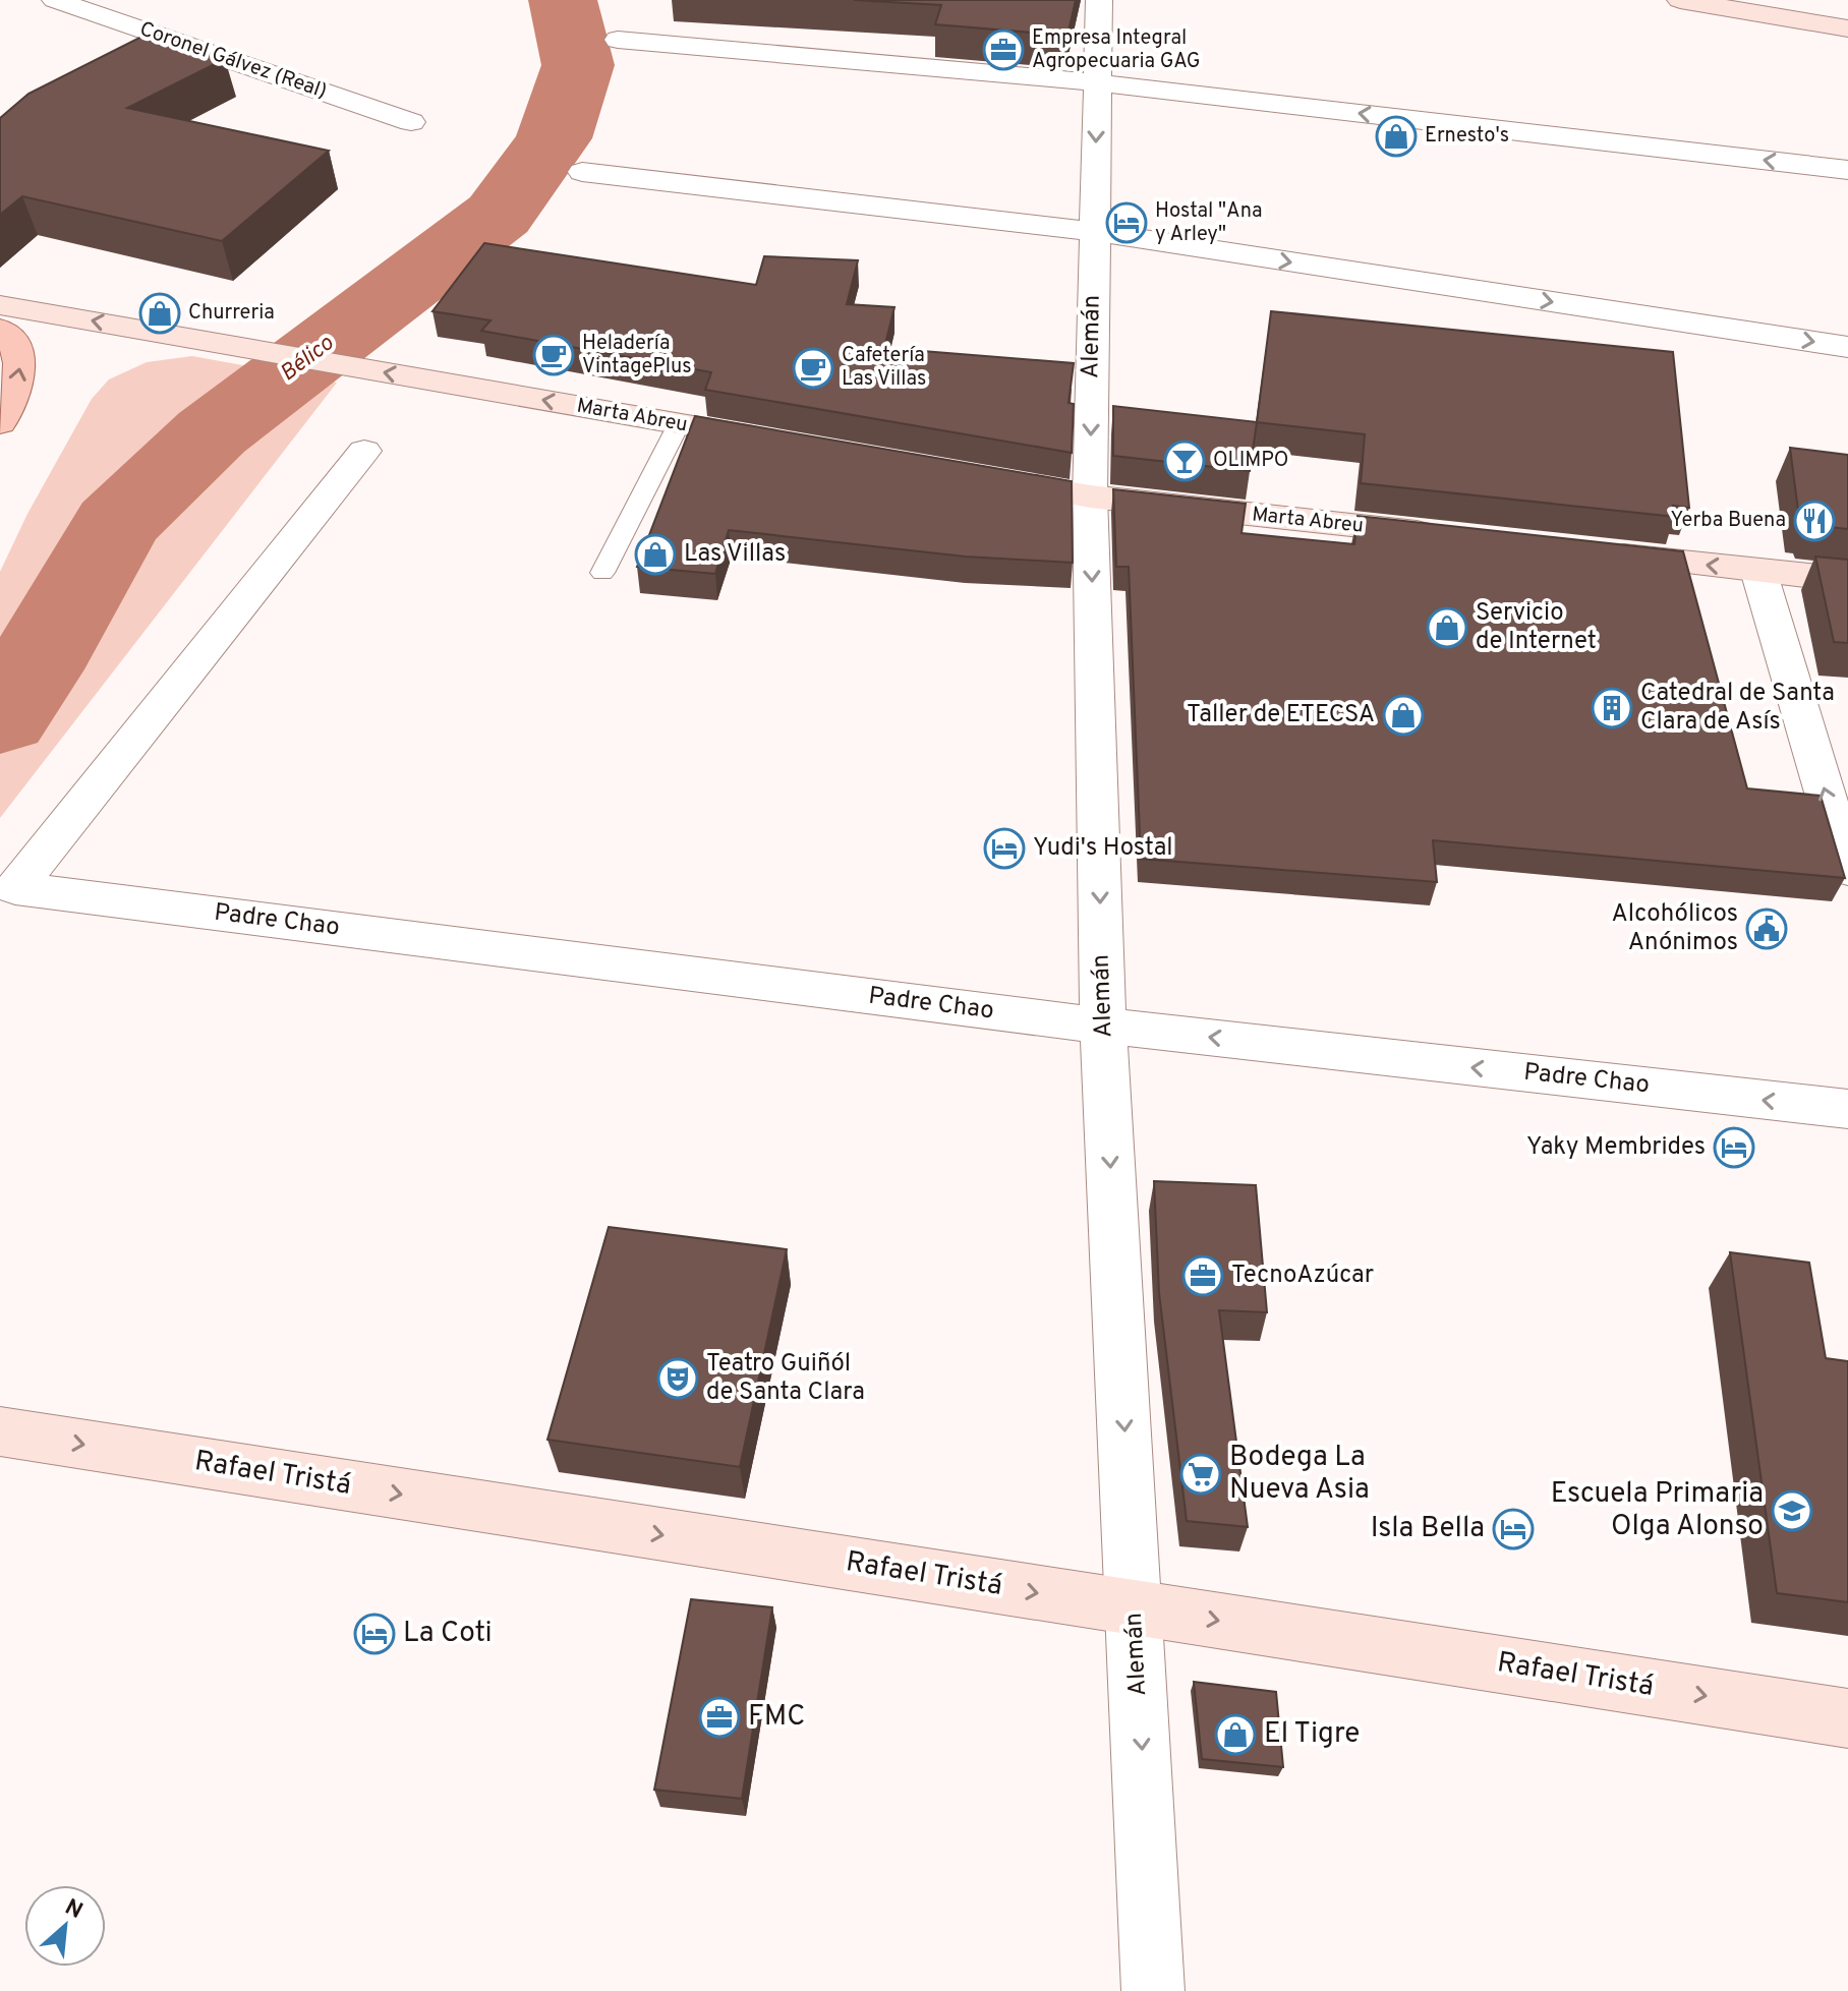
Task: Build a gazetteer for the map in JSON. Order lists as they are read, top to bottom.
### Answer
{
  "streets": {
    "main road": ["Marta Abreu", "Rafael Tristá"],
    "street": ["Coronel Gálvez (Real)", "Alemán", "Padre Chao"]
  },
  "crossings": [
    ["Alemán", "Marta Abreu"],
    ["Alemán", "Padre Chao"],
    ["Alemán", "Rafael Tristá"]
  ],
  "one_way": ["Alemán", "Marta Abreu", "Rafael Tristá"],
  "water": ["Bélico"],
  "places": {
    "office": ["Empresa Integral Agropecuaria GAG", "TecnoAzúcar", "FMC"],
    "shop": [
      "Ernesto's",
      "Churreria",
      "Las Villas",
      "Servicio de Internet",
      "Taller de ETECSA",
      "El Tigre"
    ],
    "hotel": [
      "Hostal \"Ana y Arley\"",
      "Yudi's Hostal",
      "Yaky Membrides",
      "Isla Bella",
      "La Coti"
    ],
    "cafe": ["Heladería VintagePlus", "Cafetería Las Villas"],
    "bar": ["OLIMPO"],
    "restaurant": ["Yerba Buena"],
    "building": ["Catedral de Santa Clara de Asís"],
    "public building": ["Alcohólicos Anónimos"],
    "theatre": ["Teatro Guiñól de Santa Clara"],
    "supermarket": ["Bodega La Nueva Asia"],
    "school or university": ["Escuela Primaria Olga Alonso"]
  },
  "north": "top right"
}
